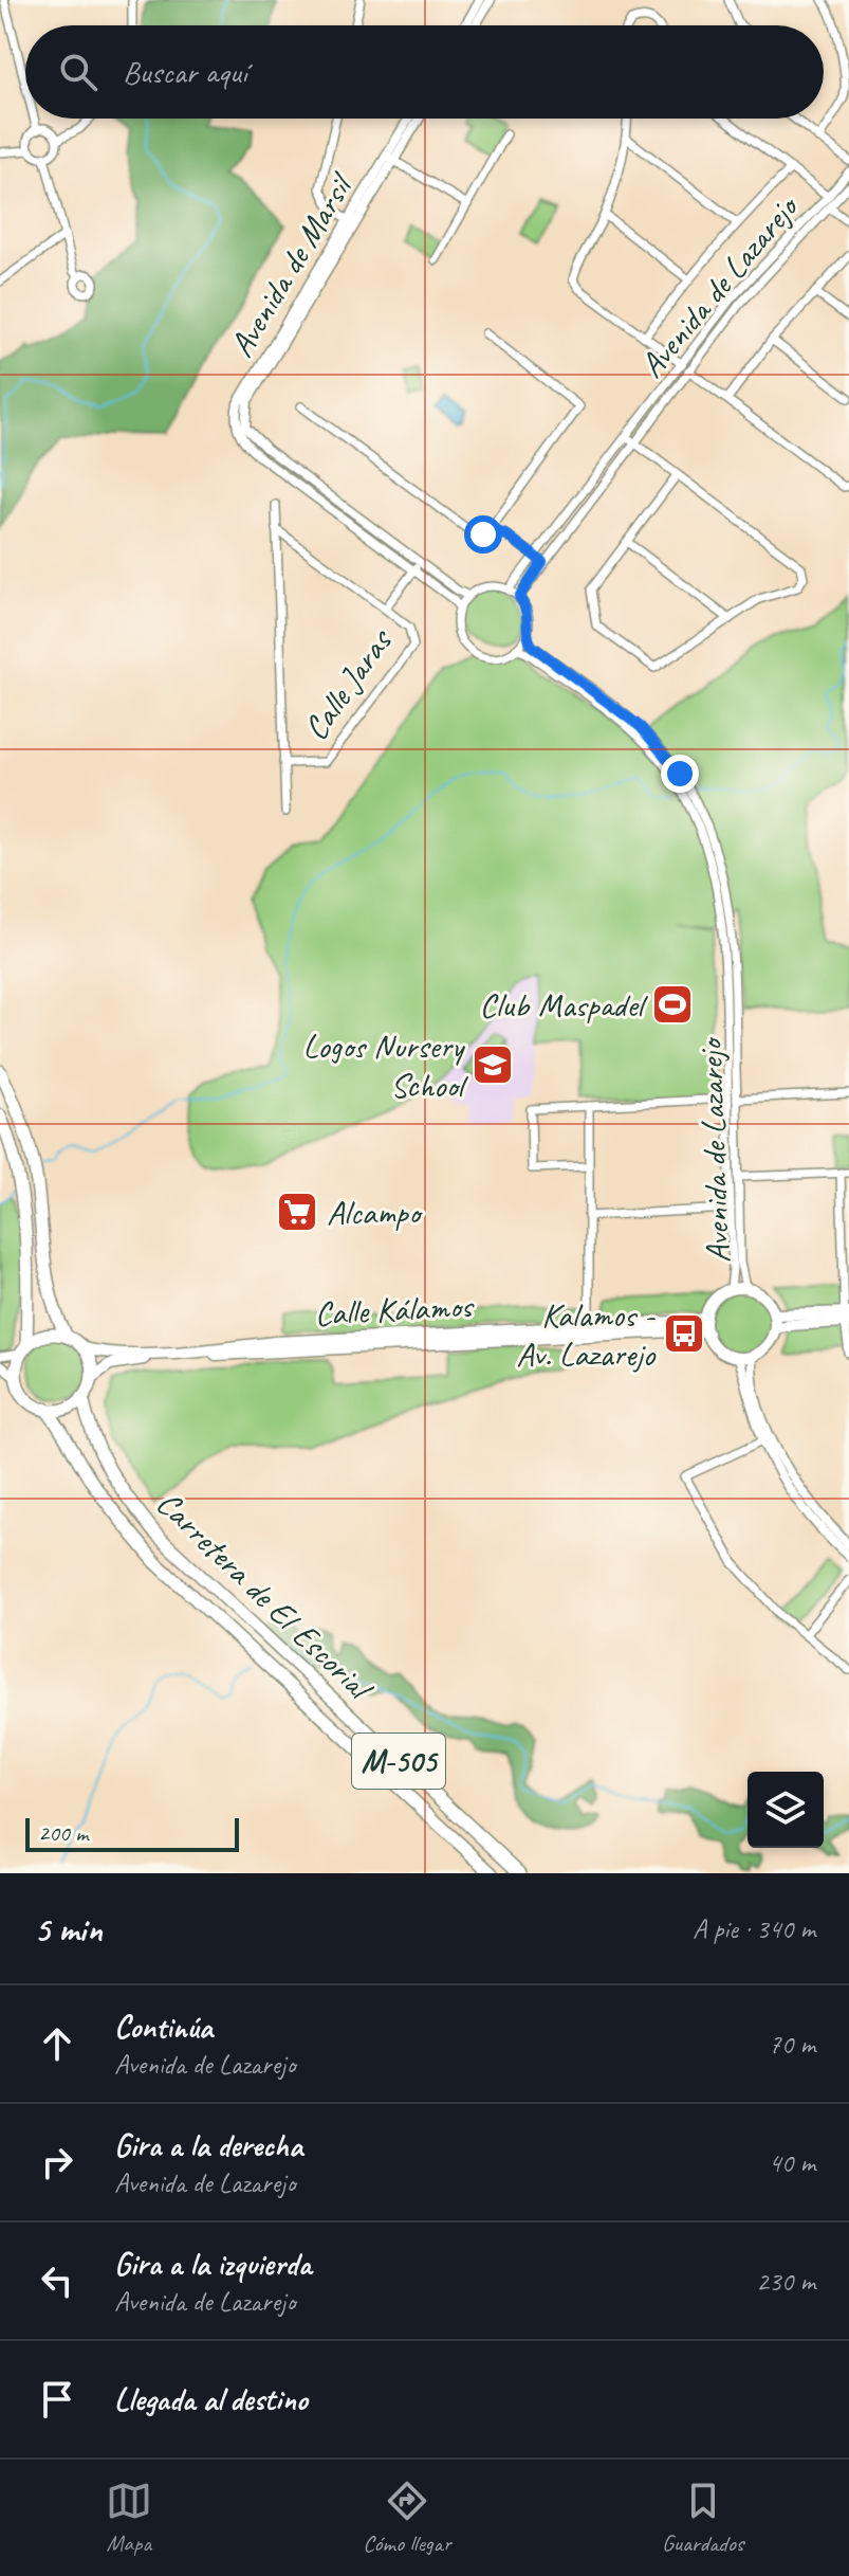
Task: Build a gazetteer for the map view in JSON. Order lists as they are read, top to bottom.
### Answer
{
  "streets": {
    "highway": ["Carretera de El Escorial", "M-505"],
    "main road": ["Calle Kálamos"],
    "street": ["Avenida de Marsil", "Avenida de Lazarejo", "Calle Jaras"]
  },
  "crossings": [
    ["Avenida de Lazarejo", "Calle Kálamos"],
    ["Calle Kálamos", "Carretera de El Escorial"],
    ["Calle Kálamos", "M-505"],
    ["Carretera de El Escorial", "M-505"]
  ],
  "places": {
    "sports": ["Club Maspadel"],
    "school or university": ["Logos Nursery School"],
    "supermarket": ["Alcampo"],
    "bus stop": ["Kalamos - Av. Lazarejo"]
  },
  "scale_bar": "200 m",
  "page": {
    "search": "Buscar aquí",
    "scale": "200 m",
    "heading": ["5 min", "A pie · 340 m"],
    "list": [
      ["Continúa", "Avenida de Lazarejo", "70 m"],
      ["Gira a la derecha", "Avenida de Lazarejo", "40 m"],
      ["Gira a la izquierda", "Avenida de Lazarejo", "230 m"],
      "Llegada al destino"
    ],
    "nav": ["Mapa", "Cómo llegar", "Guardados"]
  }
}
